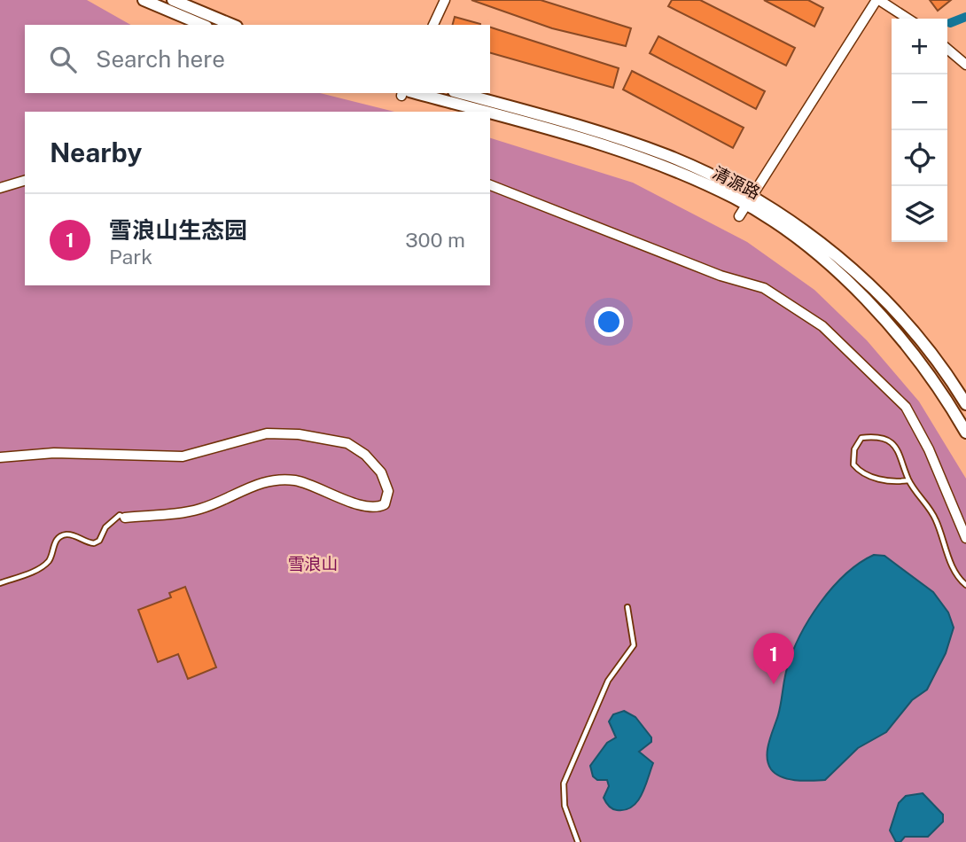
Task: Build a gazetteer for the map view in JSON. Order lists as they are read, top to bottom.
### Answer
{
  "streets": {
    "street": ["清源路"]
  },
  "parks": ["雪浪山"],
  "page": {
    "map_buttons": ["+", "−"],
    "search": "Search here",
    "heading": "Nearby",
    "list": [
      {
        "mark": "1",
        "name": "雪浪山生态园",
        "note": "Park",
        "value": "300 m"
      }
    ],
    "pins": "1"
  }
}
